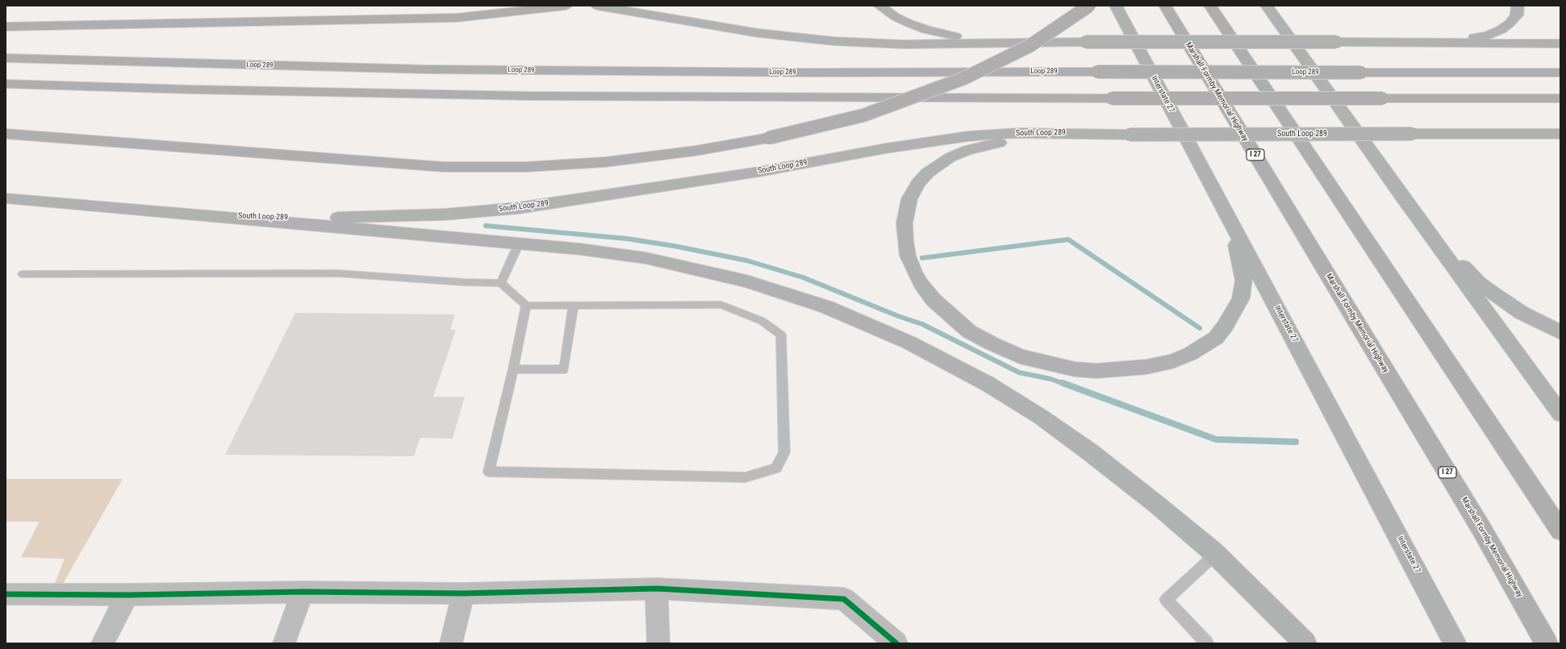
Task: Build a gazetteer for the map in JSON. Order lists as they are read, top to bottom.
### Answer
{
  "streets": {
    "highway": ["Loop 289", "Marshall Formby Memorial Highway", "I 27"],
    "main road": ["Interstate 27", "South Loop 289"]
  }
}
